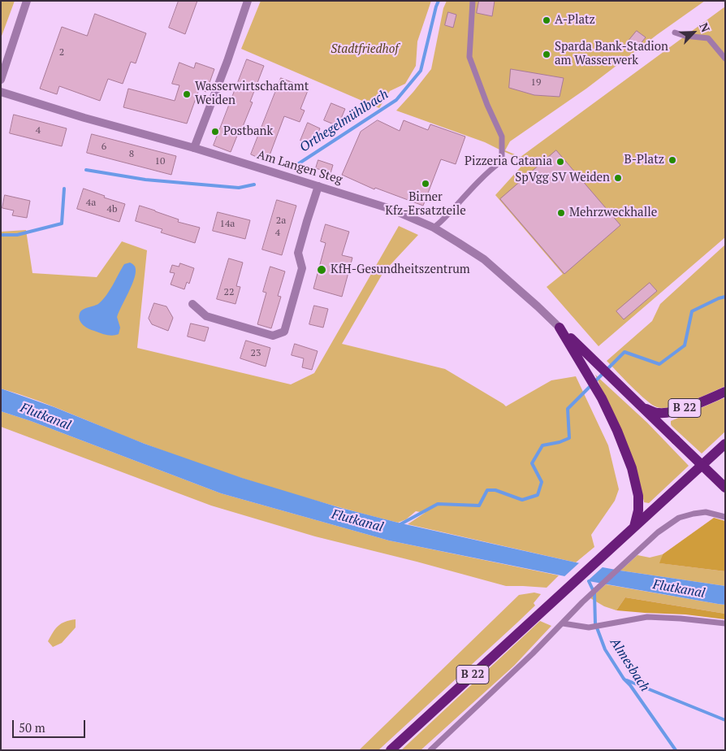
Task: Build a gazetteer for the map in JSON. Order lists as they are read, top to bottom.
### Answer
{
  "streets": {
    "main road": ["B 22"],
    "street": ["Am Langen Steg"]
  },
  "water": ["Orthegelmühlbach", "Flutkanal", "Almesbach"],
  "parks": ["Stadtfriedhof"],
  "places": [
    "A-Platz",
    "Sparda Bank-Stadion am Wasserwerk",
    "Wasserwirtschaftamt Weiden",
    "Postbank",
    "B-Platz",
    "Pizzeria Catania",
    "SpVgg SV Weiden",
    "Birner Kfz-Ersatzteile",
    "Mehrzweckhalle",
    "KfH-Gesundheitszentrum"
  ],
  "house_numbers": [
    "2",
    "19",
    "4",
    "6",
    "8",
    "10",
    "4a",
    "4b",
    "2a",
    "14a",
    "4",
    "22",
    "23"
  ],
  "scale_bar": "50 m",
  "north": "top right"
}
